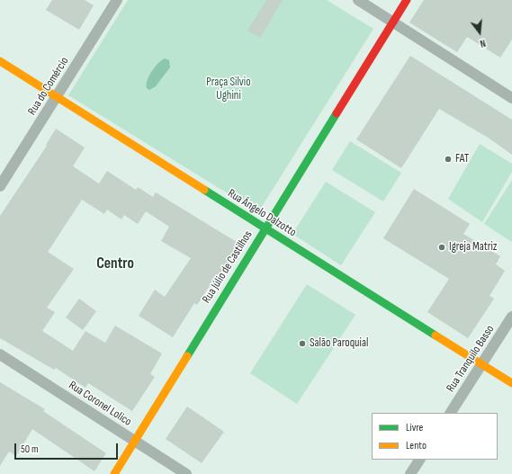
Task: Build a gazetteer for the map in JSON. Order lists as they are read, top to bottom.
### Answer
{
  "streets": {
    "street": [
      "Rua do Comércio",
      "Rua Ângelo Dalzotto",
      "Rua Júlio de Castilhos",
      "Rua Tranquilo Basso",
      "Rua Coronel Lolico"
    ]
  },
  "crossings": [
    ["Rua do Comércio", "Rua Ângelo Dalzotto"],
    ["Rua Ângelo Dalzotto", "Rua Júlio de Castilhos"],
    ["Rua Ângelo Dalzotto", "Rua Tranquilo Basso"],
    ["Rua Júlio de Castilhos", "Rua Coronel Lolico"]
  ],
  "districts": ["Centro"],
  "parks": ["Praça Silvio Ughini"],
  "places": ["FAT", "Igreja Matriz", "Salão Paroquial"],
  "legend": ["Livre", "Lento"],
  "scale_bar": "50 m",
  "north": "bottom"
}
